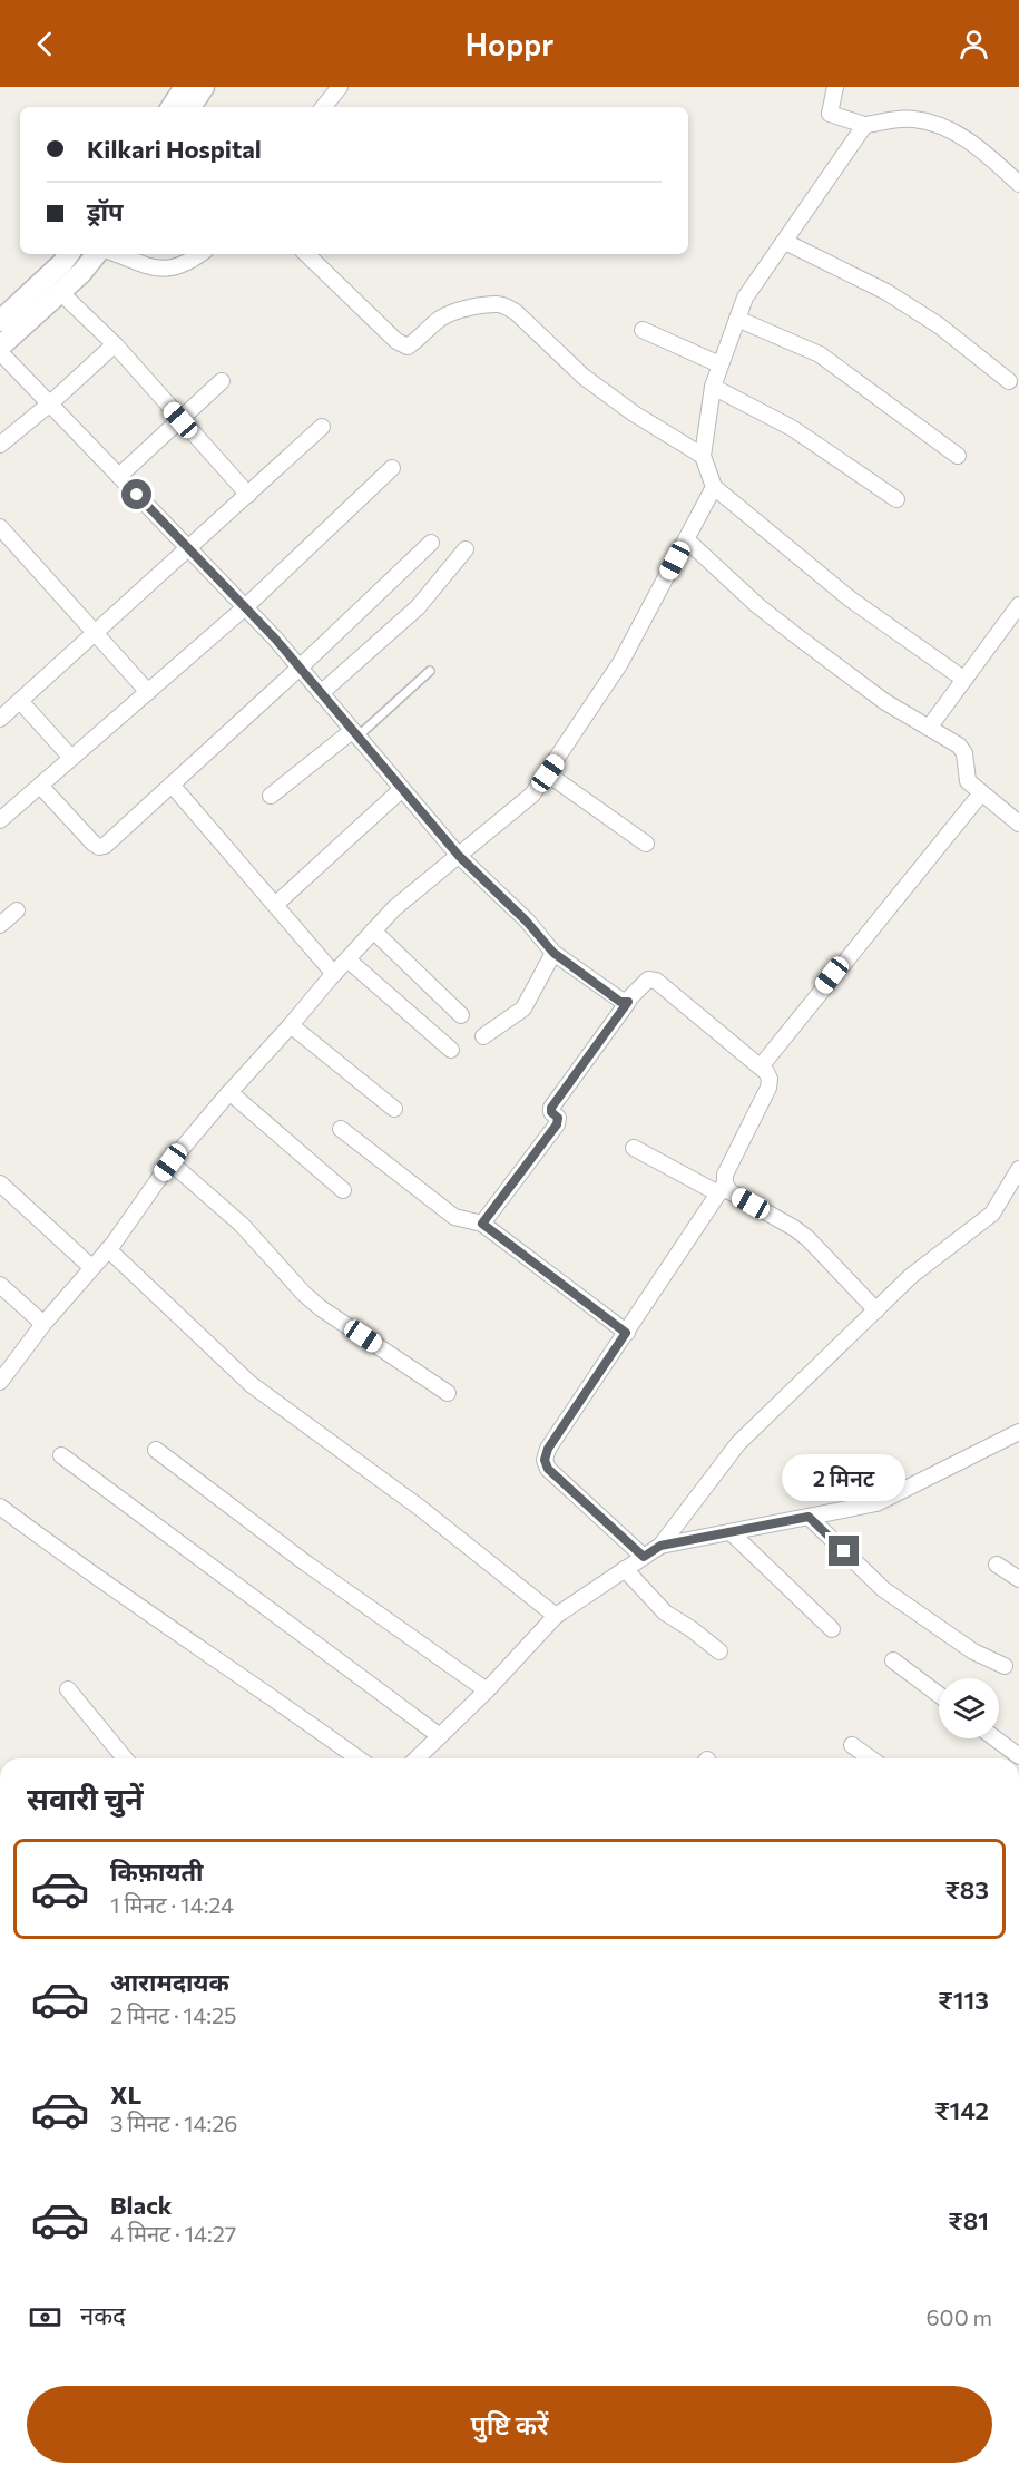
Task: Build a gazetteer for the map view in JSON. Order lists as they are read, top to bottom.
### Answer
{
  "page": {
    "header": "Hoppr",
    "banner": ["Kilkari Hospital", "ड्रॉप"],
    "bubble": "2 मिनट",
    "heading": "सवारी चुनें",
    "list": [
      {
        "name": "किफ़ायती",
        "note": "1 मिनट · 14:24",
        "value": "₹83"
      },
      {
        "name": "आरामदायक",
        "note": "2 मिनट · 14:25",
        "value": "₹113"
      },
      {
        "name": "XL",
        "note": "3 मिनट · 14:26",
        "value": "₹142"
      },
      {
        "name": "Black",
        "note": "4 मिनट · 14:27",
        "value": "₹81"
      }
    ],
    "pay": ["नकद", "600 m"],
    "buttons": "पुष्टि करें"
  }
}
